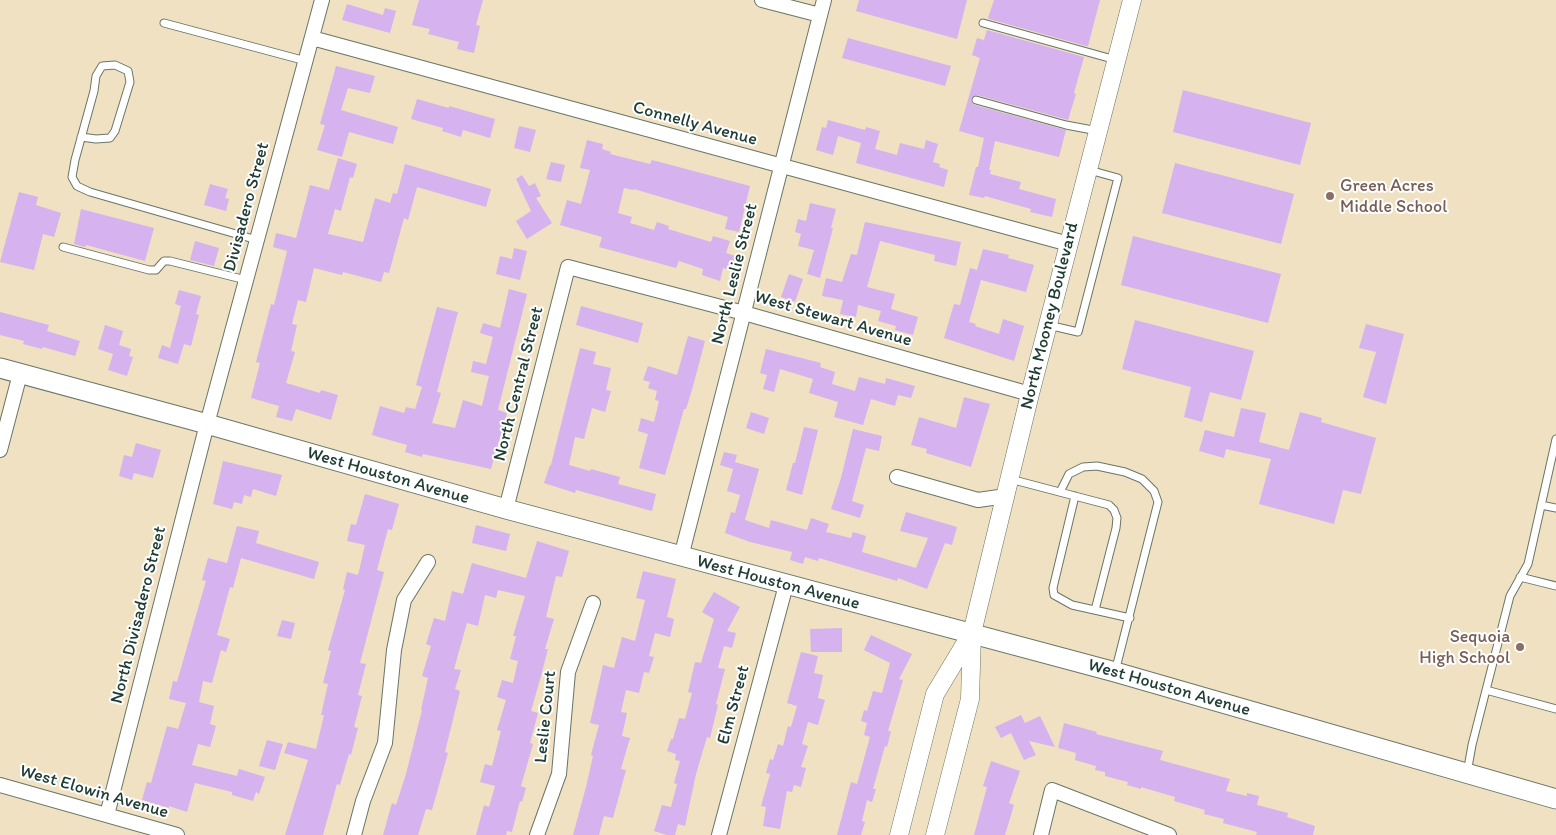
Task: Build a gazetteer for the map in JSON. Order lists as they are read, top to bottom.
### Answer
{
  "streets": {
    "main road": ["West Houston Avenue"],
    "street": [
      "Connelly Avenue",
      "Divisadero Street",
      "North Leslie Street",
      "North Mooney Boulevard",
      "West Stewart Avenue",
      "North Central Street",
      "North Divisadero Street",
      "Elm Street",
      "Leslie Court",
      "West Elowin Avenue"
    ]
  },
  "crossings": [
    ["Connelly Avenue", "Divisadero Street"],
    ["Connelly Avenue", "North Leslie Street"],
    ["Connelly Avenue", "North Mooney Boulevard"],
    ["Divisadero Street", "West Houston Avenue"],
    ["Divisadero Street", "North Divisadero Street"],
    ["North Leslie Street", "West Stewart Avenue"],
    ["North Leslie Street", "West Houston Avenue"],
    ["North Mooney Boulevard", "West Stewart Avenue"],
    ["North Mooney Boulevard", "West Houston Avenue"],
    ["West Stewart Avenue", "North Central Street"],
    ["North Central Street", "West Houston Avenue"],
    ["West Houston Avenue", "North Divisadero Street"],
    ["West Houston Avenue", "Elm Street"],
    ["North Divisadero Street", "West Elowin Avenue"]
  ],
  "places": ["Green Acres Middle School", "Sequoia High School"]
}
